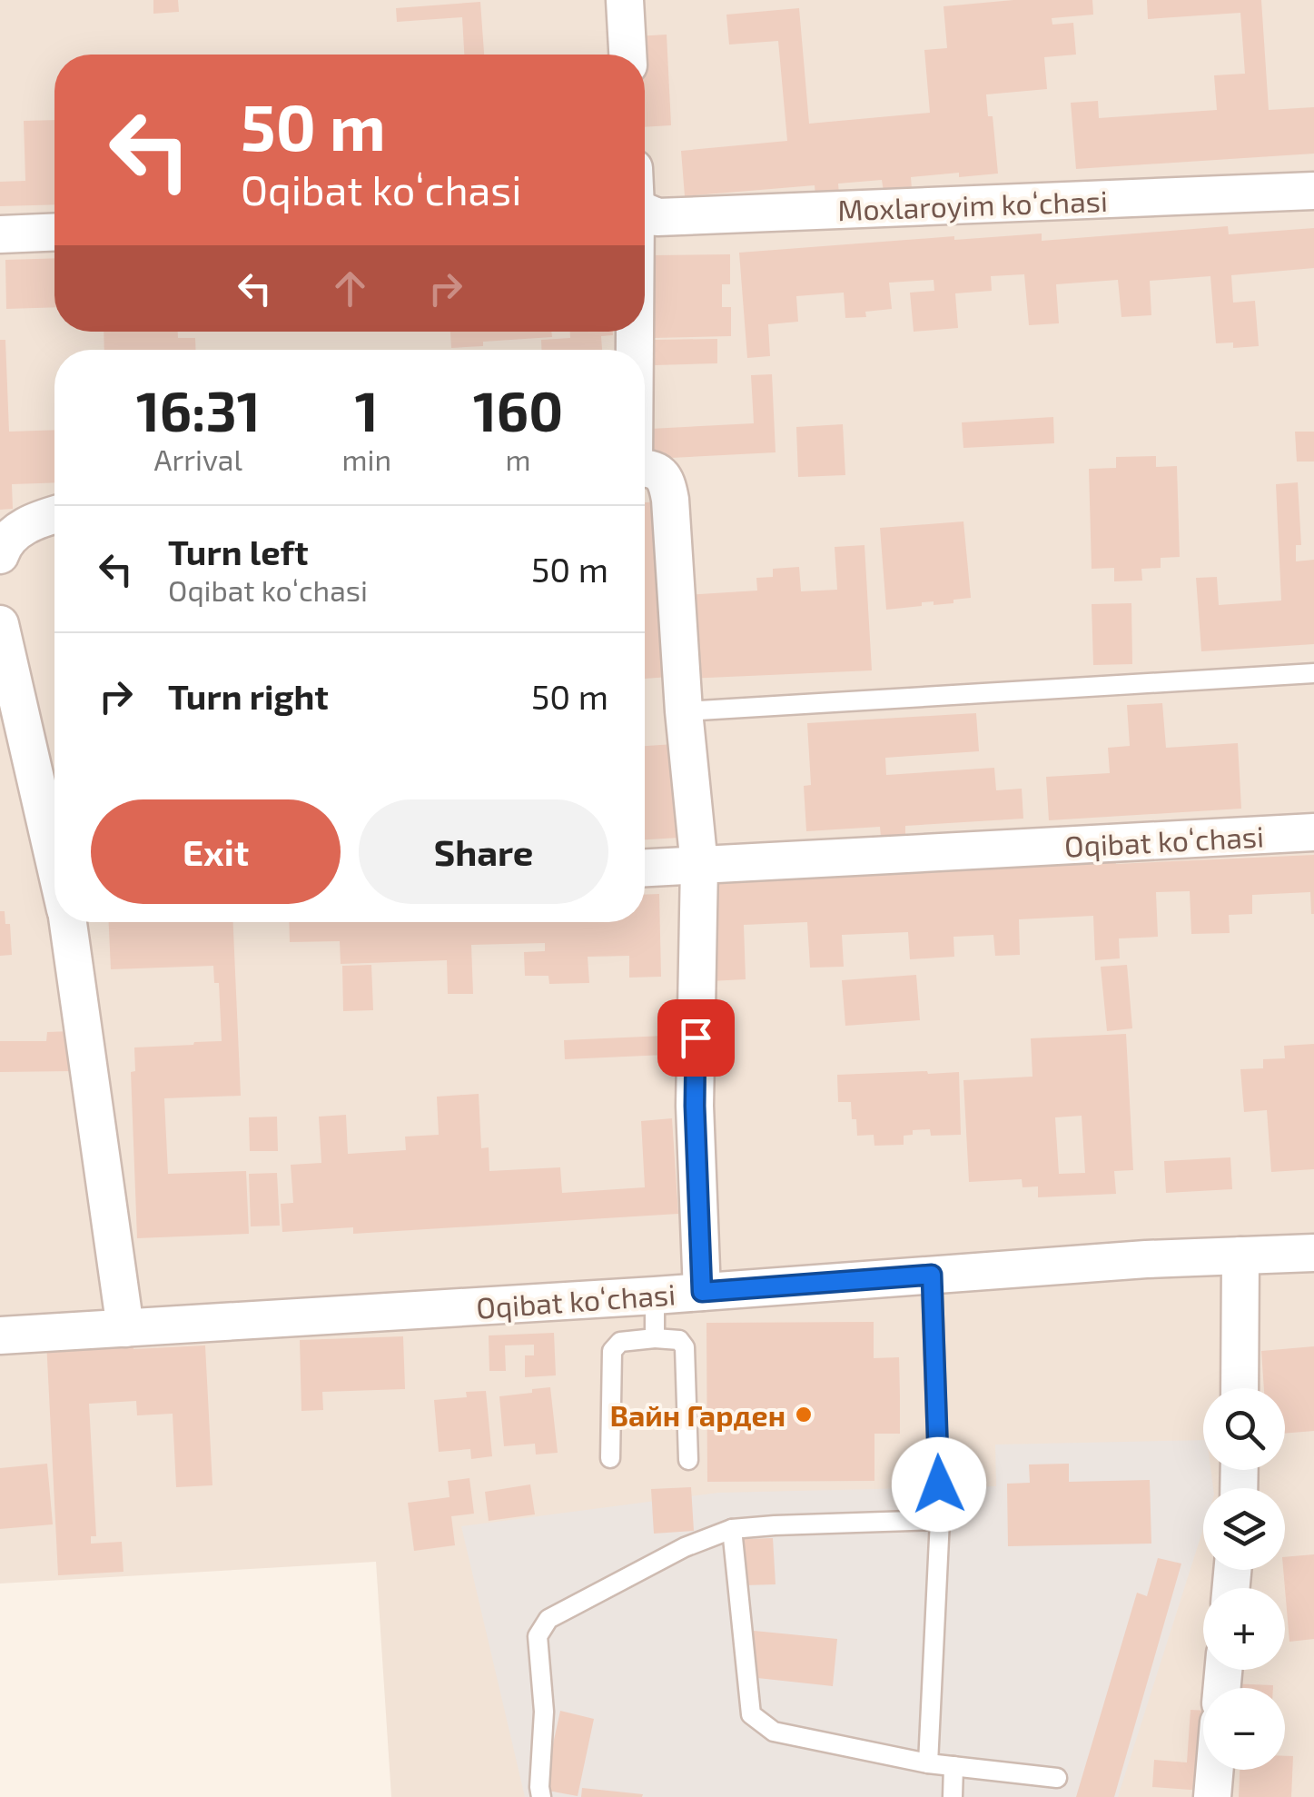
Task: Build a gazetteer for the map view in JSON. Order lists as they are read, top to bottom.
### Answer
{
  "streets": {
    "street": ["Moxlaroyim koʻchasi", "Oqibat koʻchasi"]
  },
  "places": ["Вайн Гарден"],
  "page": {
    "turn": ["50 m", "Oqibat koʻchasi"],
    "eta": [
      "16:31",
      "Arrival",
      "1",
      "min",
      "160",
      "m"
    ],
    "list": [
      {
        "name": "Turn left",
        "note": "Oqibat koʻchasi",
        "value": "50 m"
      },
      {
        "name": "Turn right",
        "value": "50 m"
      }
    ],
    "buttons": ["Exit", "Share"],
    "map_buttons": ["+", "−"]
  }
}
